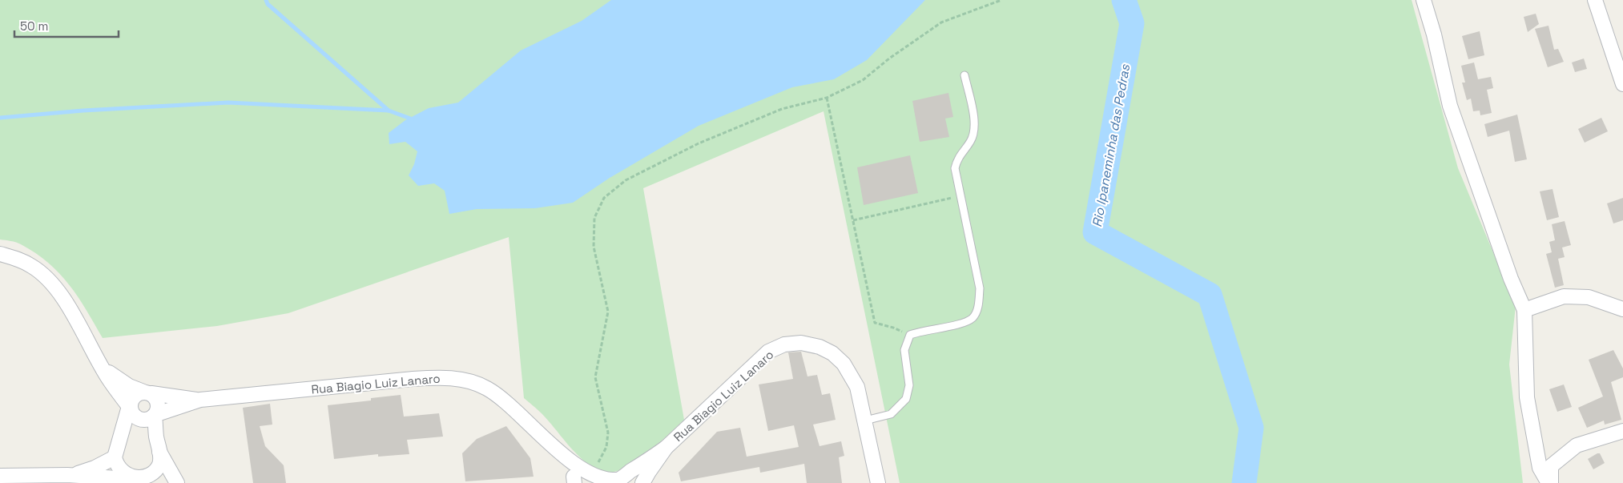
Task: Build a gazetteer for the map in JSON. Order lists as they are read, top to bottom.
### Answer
{
  "streets": {
    "street": ["Rua Biagio Luiz Lanaro"]
  },
  "water": ["Rio Ipaneminha das Pedras"],
  "scale_bar": "50 m"
}
